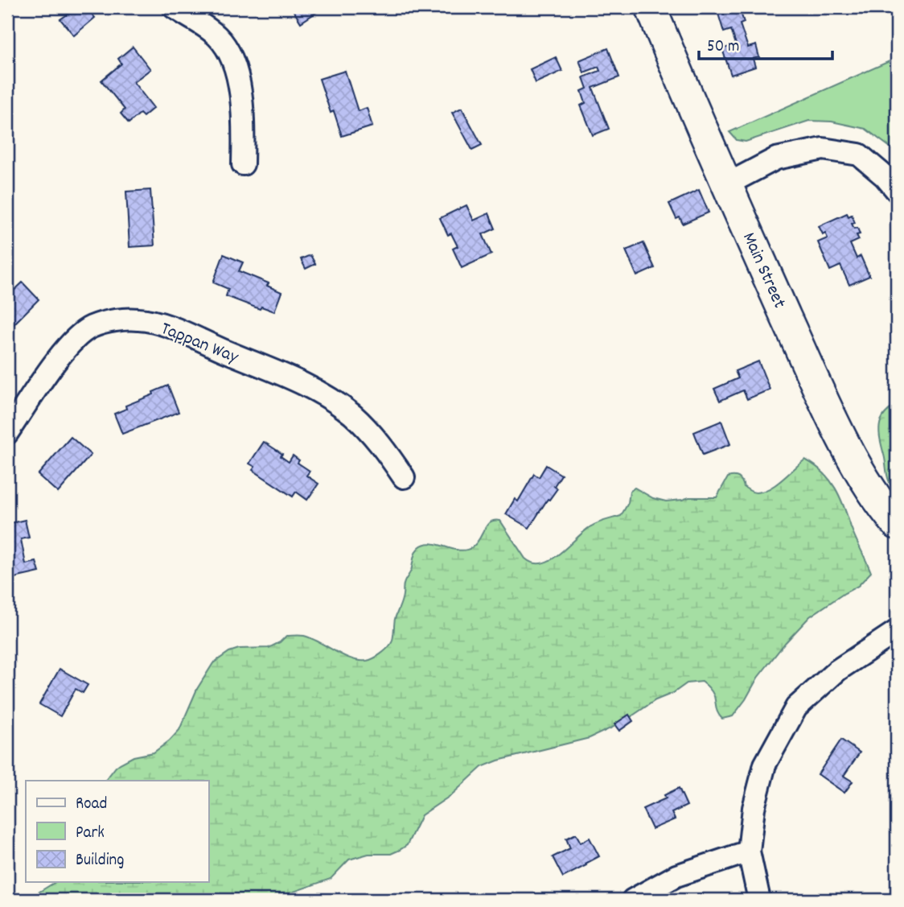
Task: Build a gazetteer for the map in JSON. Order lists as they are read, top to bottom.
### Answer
{
  "streets": {
    "street": ["Main Street", "Tappan Way"]
  },
  "legend": ["Road", "Park", "Building"],
  "scale_bar": "50 m"
}
